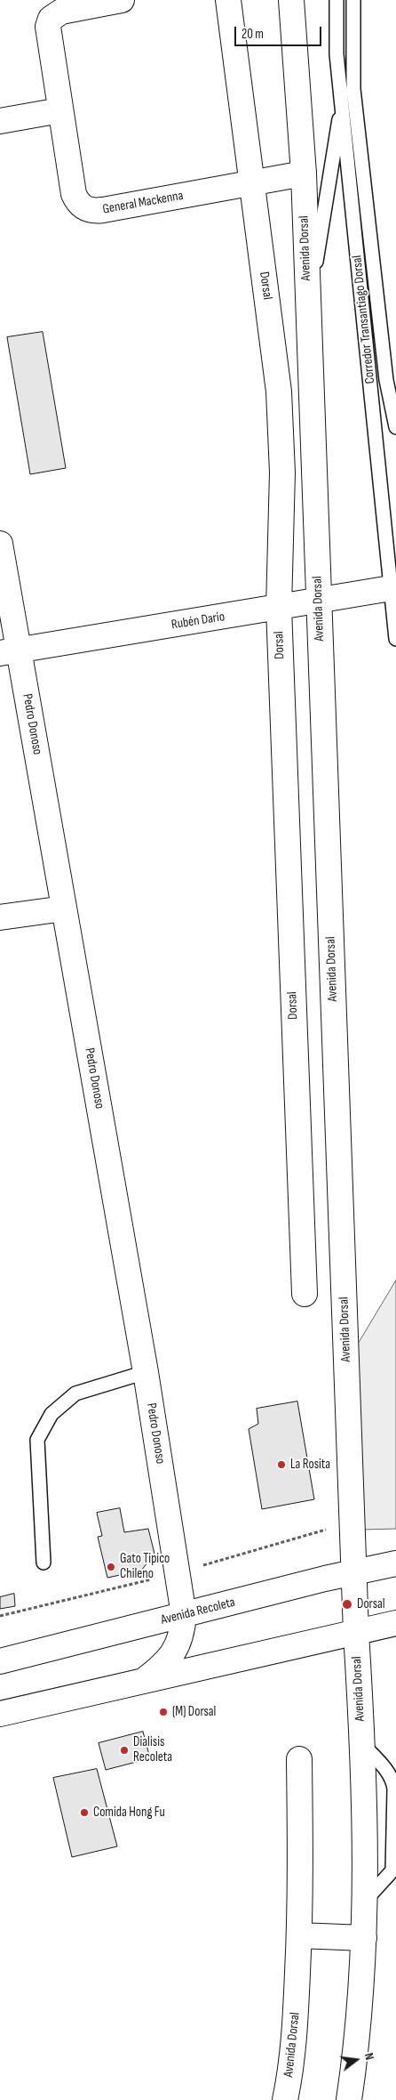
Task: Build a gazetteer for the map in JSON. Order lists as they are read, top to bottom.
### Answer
{
  "streets": {
    "street": [
      "General Mackenna",
      "Avenida Dorsal",
      "Dorsal",
      "Rubén Darío",
      "Pedro Donoso",
      "Avenida Recoleta"
    ],
    "lane": ["Corredor Transantiago Dorsal"]
  },
  "crossings": [
    ["General Mackenna", "Avenida Dorsal"],
    ["General Mackenna", "Dorsal"],
    ["Avenida Dorsal", "Rubén Darío"],
    ["Avenida Dorsal", "Avenida Recoleta"],
    ["Dorsal", "Rubén Darío"],
    ["Corredor Transantiago Dorsal", "Rubén Darío"],
    ["Rubén Darío", "Pedro Donoso"],
    ["Pedro Donoso", "Avenida Recoleta"]
  ],
  "places": [
    "La Rosita",
    "Gato Tipico Chileno",
    "Dorsal",
    "(M) Dorsal",
    "Dialisis Recoleta",
    "Comida Hong Fu"
  ],
  "scale_bar": "20 m",
  "north": "right"
}
